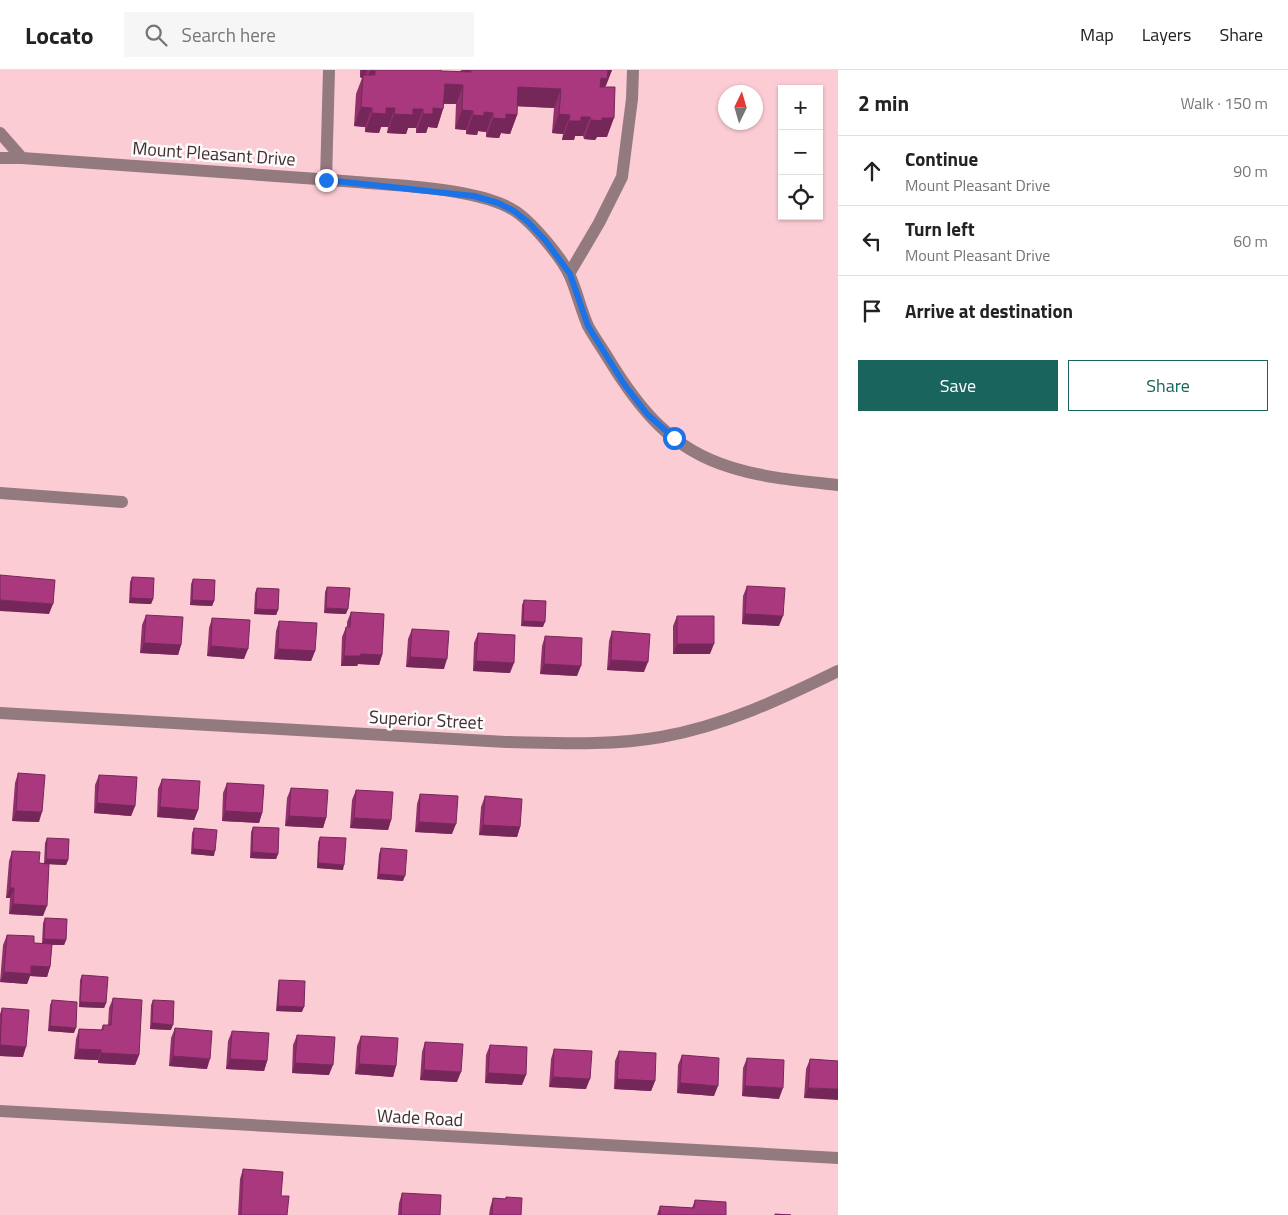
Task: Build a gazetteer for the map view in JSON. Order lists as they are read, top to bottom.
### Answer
{
  "streets": {
    "street": ["Mount Pleasant Drive", "Superior Street", "Wade Road"]
  },
  "north": "top",
  "page": {
    "header": "Locato",
    "search": "Search here",
    "nav": ["Map", "Layers", "Share"],
    "heading": ["2 min", "Walk · 150 m"],
    "map_buttons": ["+", "−"],
    "list": [
      ["Continue", "Mount Pleasant Drive", "90 m"],
      ["Turn left", "Mount Pleasant Drive", "60 m"],
      "Arrive at destination"
    ],
    "buttons": ["Save", "Share"]
  }
}
